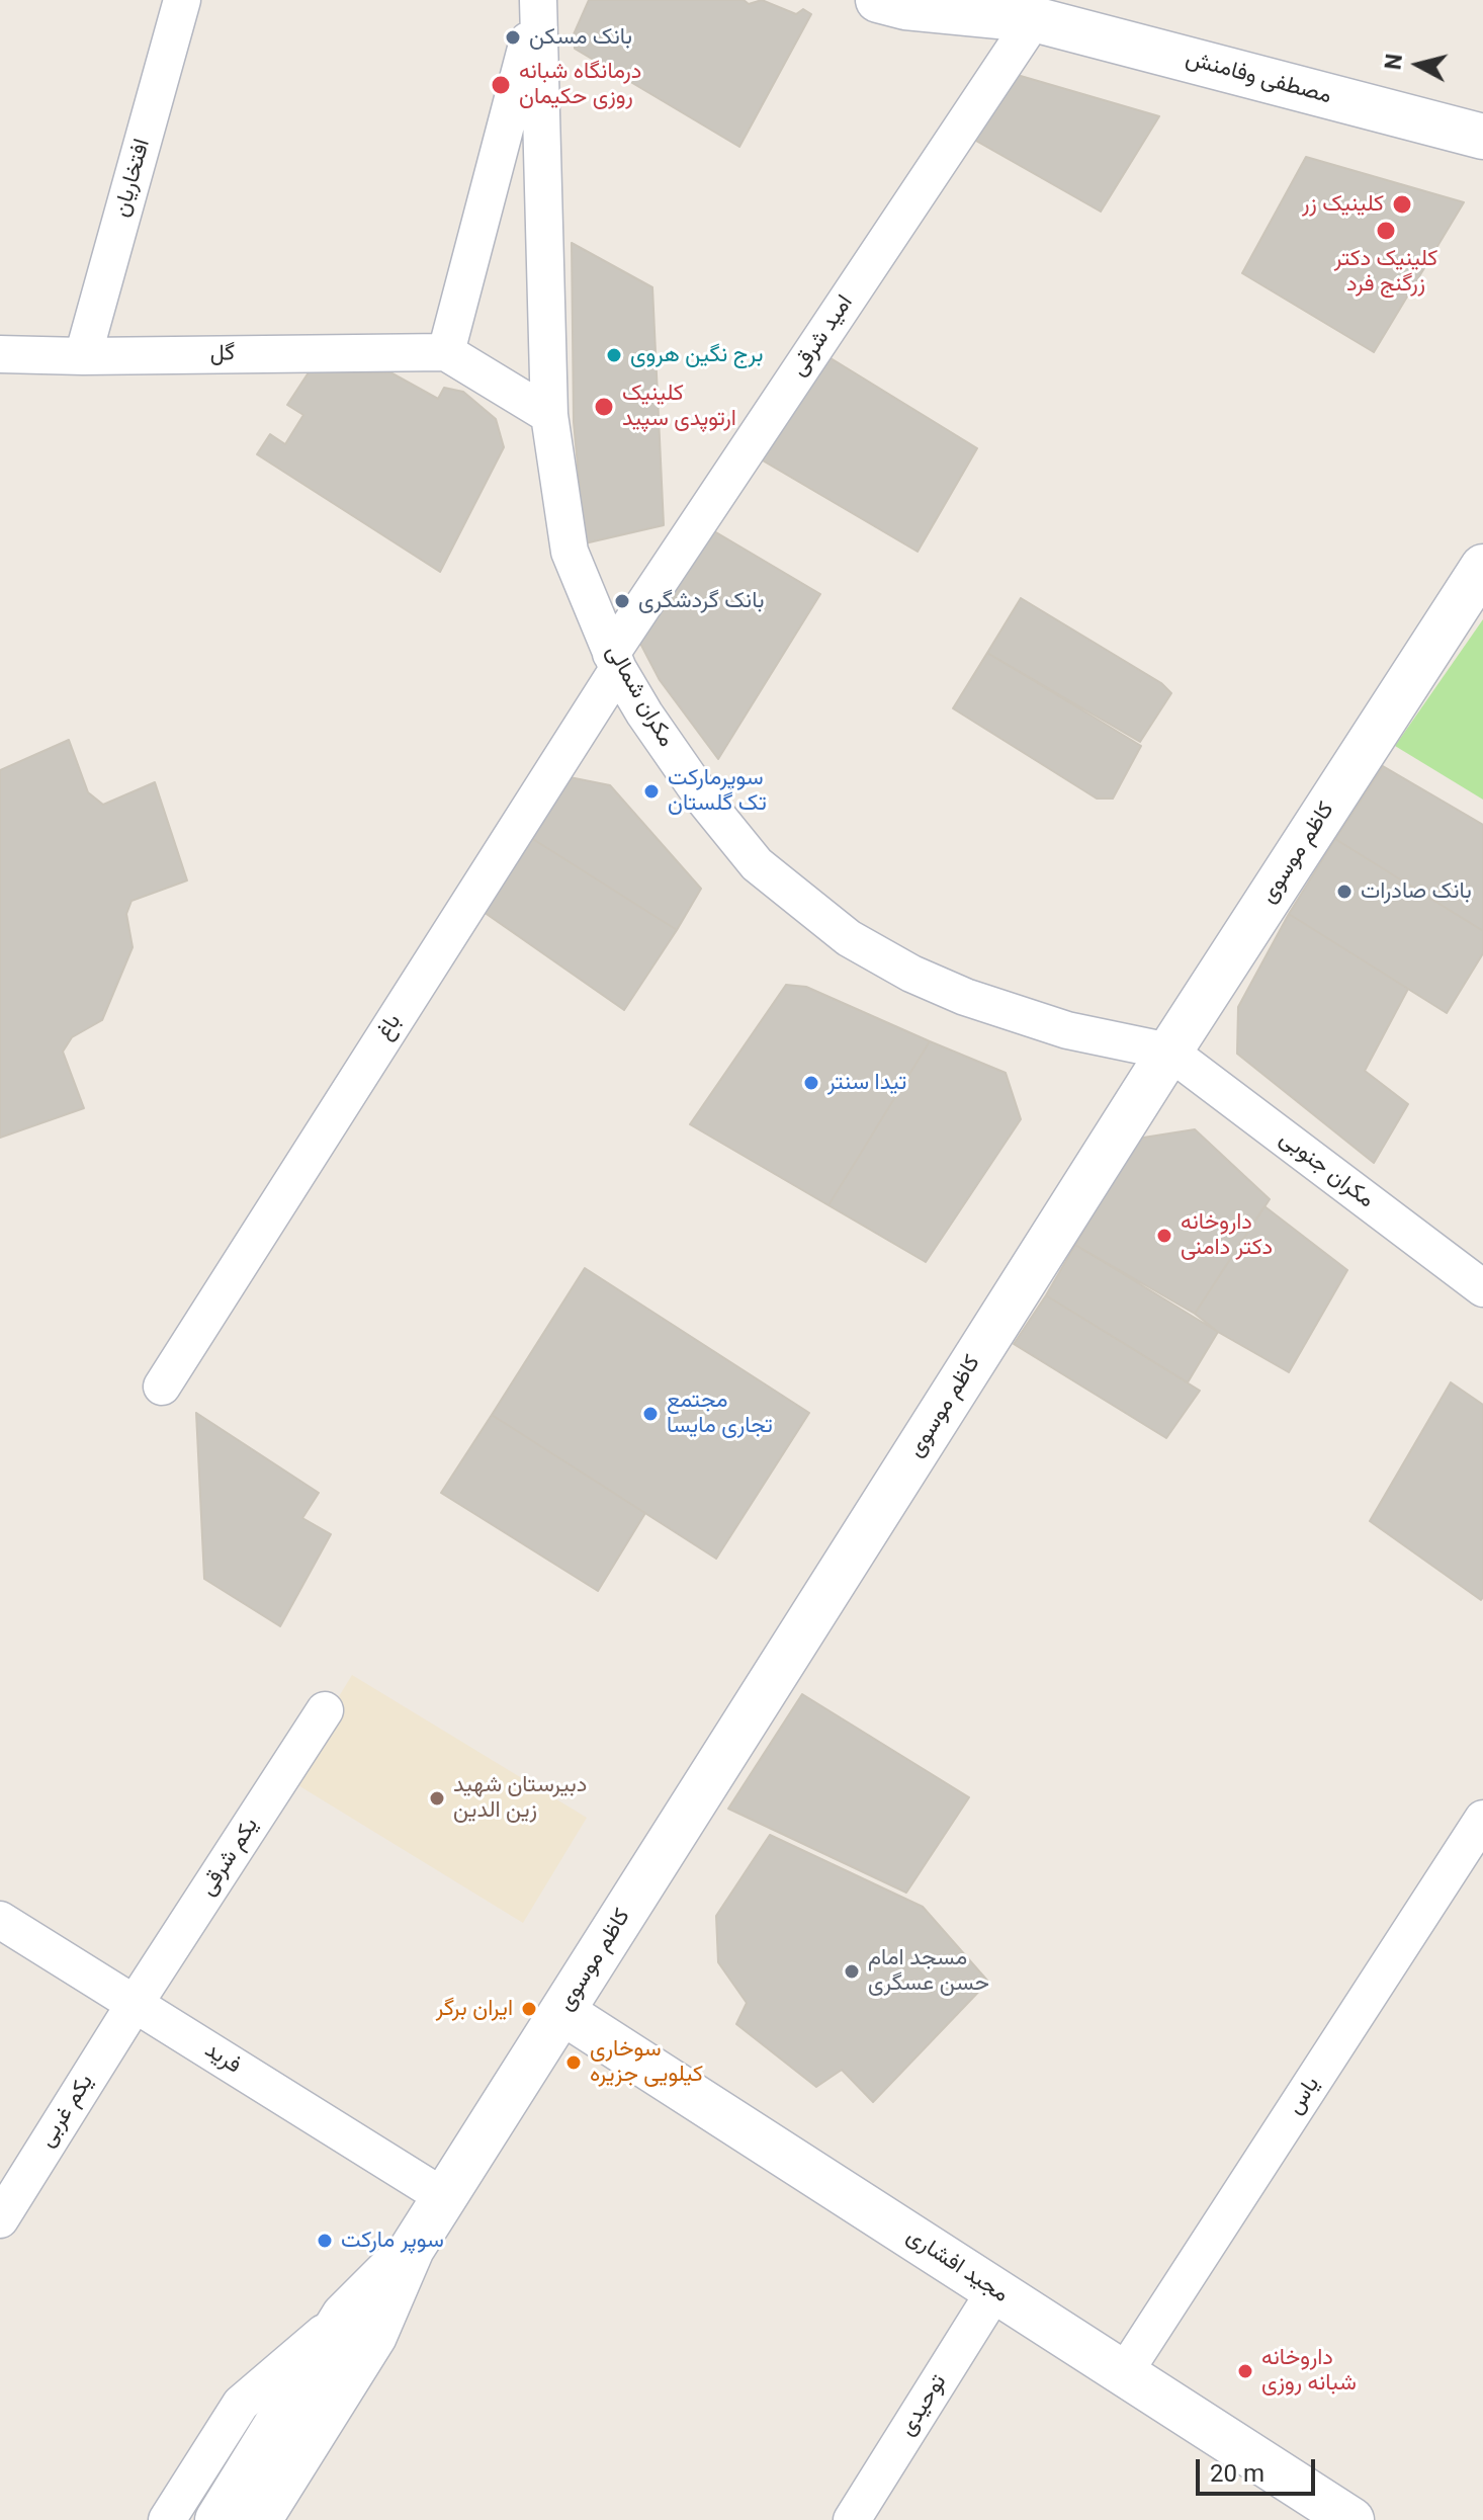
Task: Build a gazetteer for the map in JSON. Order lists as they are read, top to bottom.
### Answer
{
  "streets": {
    "main road": ["مصطفی وفامنش", "کاظم موسوی", "مجید افشاری"],
    "street": [
      "افتخاریان",
      "امید شرقی",
      "گل",
      "مکران شمالی",
      "باغ",
      "مکران جنوبی",
      "یکم شرقی",
      "فرید",
      "یاس",
      "یکم غربی",
      "توحیدی"
    ]
  },
  "crossings": [
    ["مصطفی وفامنش", "امید شرقی"],
    ["افتخاریان", "گل"],
    ["امید شرقی", "مکران شمالی"],
    ["امید شرقی", "باغ"],
    ["مکران شمالی", "کاظم موسوی"],
    ["مکران شمالی", "باغ"],
    ["مکران شمالی", "مکران جنوبی"],
    ["کاظم موسوی", "مکران جنوبی"],
    ["کاظم موسوی", "فرید"],
    ["کاظم موسوی", "مجید افشاری"],
    ["یکم شرقی", "فرید"],
    ["یکم شرقی", "یکم غربی"],
    ["فرید", "یکم غربی"],
    ["یاس", "مجید افشاری"],
    ["مجید افشاری", "توحیدی"]
  ],
  "places": [
    "بانک مسکن",
    "درمانگاه شبانه روزی حکیمان",
    "کلینیک زر",
    "کلینیک دکتر زرگنج فرد",
    "برج نگین هروی",
    "کلینیک ارتوپدی سپید",
    "بانک گردشگری",
    "سوپرمارکت تک گلستان",
    "بانک صادرات",
    "تیدا سنتر",
    "داروخانه دکتر دامنی",
    "مجتمع تجاری مايسا",
    "دبیرستان شهید زین الدین",
    "مسجد امام حسن عسگری",
    "ایران برگر",
    "سوخاری کیلویی جزیره",
    "سوپر مارکت",
    "داروخانه شبانه روزی"
  ],
  "scale_bar": "20 m",
  "north": "left"
}
